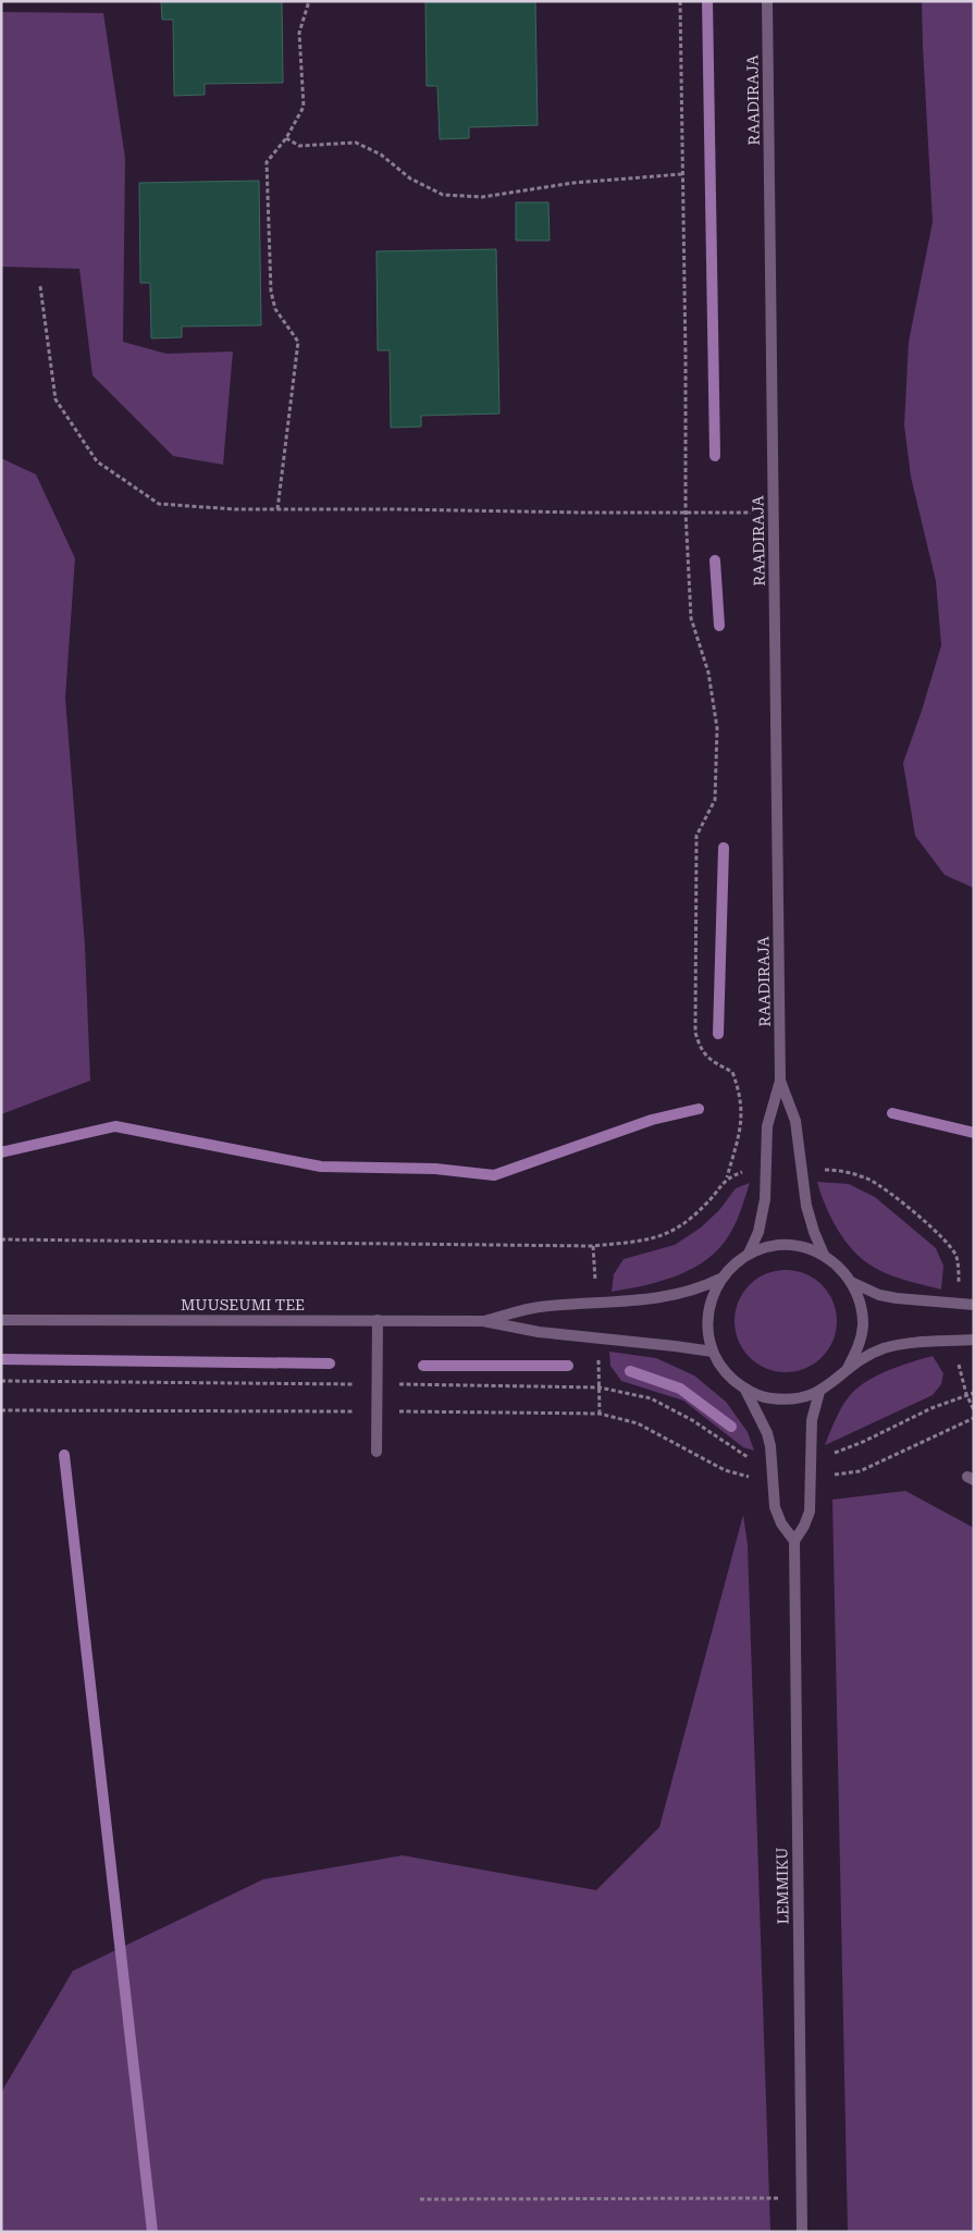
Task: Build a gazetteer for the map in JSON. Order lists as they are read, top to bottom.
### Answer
{
  "streets": {
    "street": ["RAADIRAJA", "MUUSEUMI TEE", "LEMMIKU"]
  },
  "crossings": [
    ["RAADIRAJA", "MUUSEUMI TEE"],
    ["RAADIRAJA", "LEMMIKU"],
    ["MUUSEUMI TEE", "LEMMIKU"]
  ]
}
